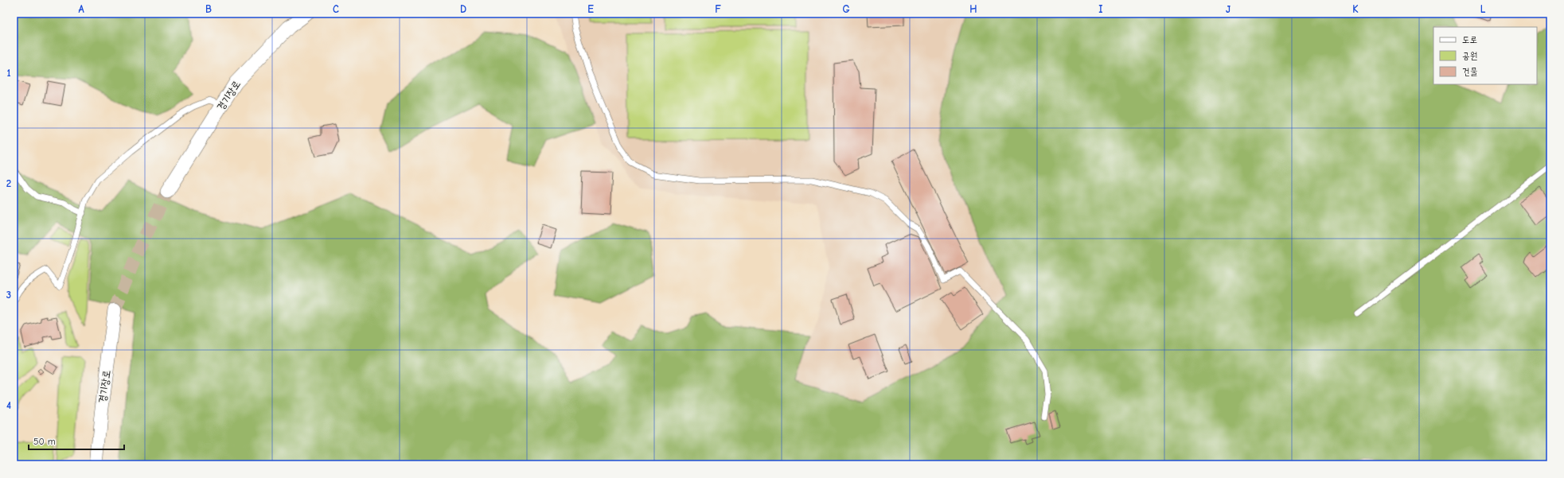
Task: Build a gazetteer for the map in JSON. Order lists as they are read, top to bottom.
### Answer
{
  "streets": {
    "street": ["경기장로"]
  },
  "legend": ["도로", "공원", "건물"],
  "scale_bar": "50 m",
  "grid": {
    "columns": [
      "A",
      "B",
      "C",
      "D",
      "E",
      "F",
      "G",
      "H",
      "I",
      "J",
      "K",
      "L"
    ],
    "rows": [
      "1",
      "2",
      "3",
      "4"
    ]
  }
}
